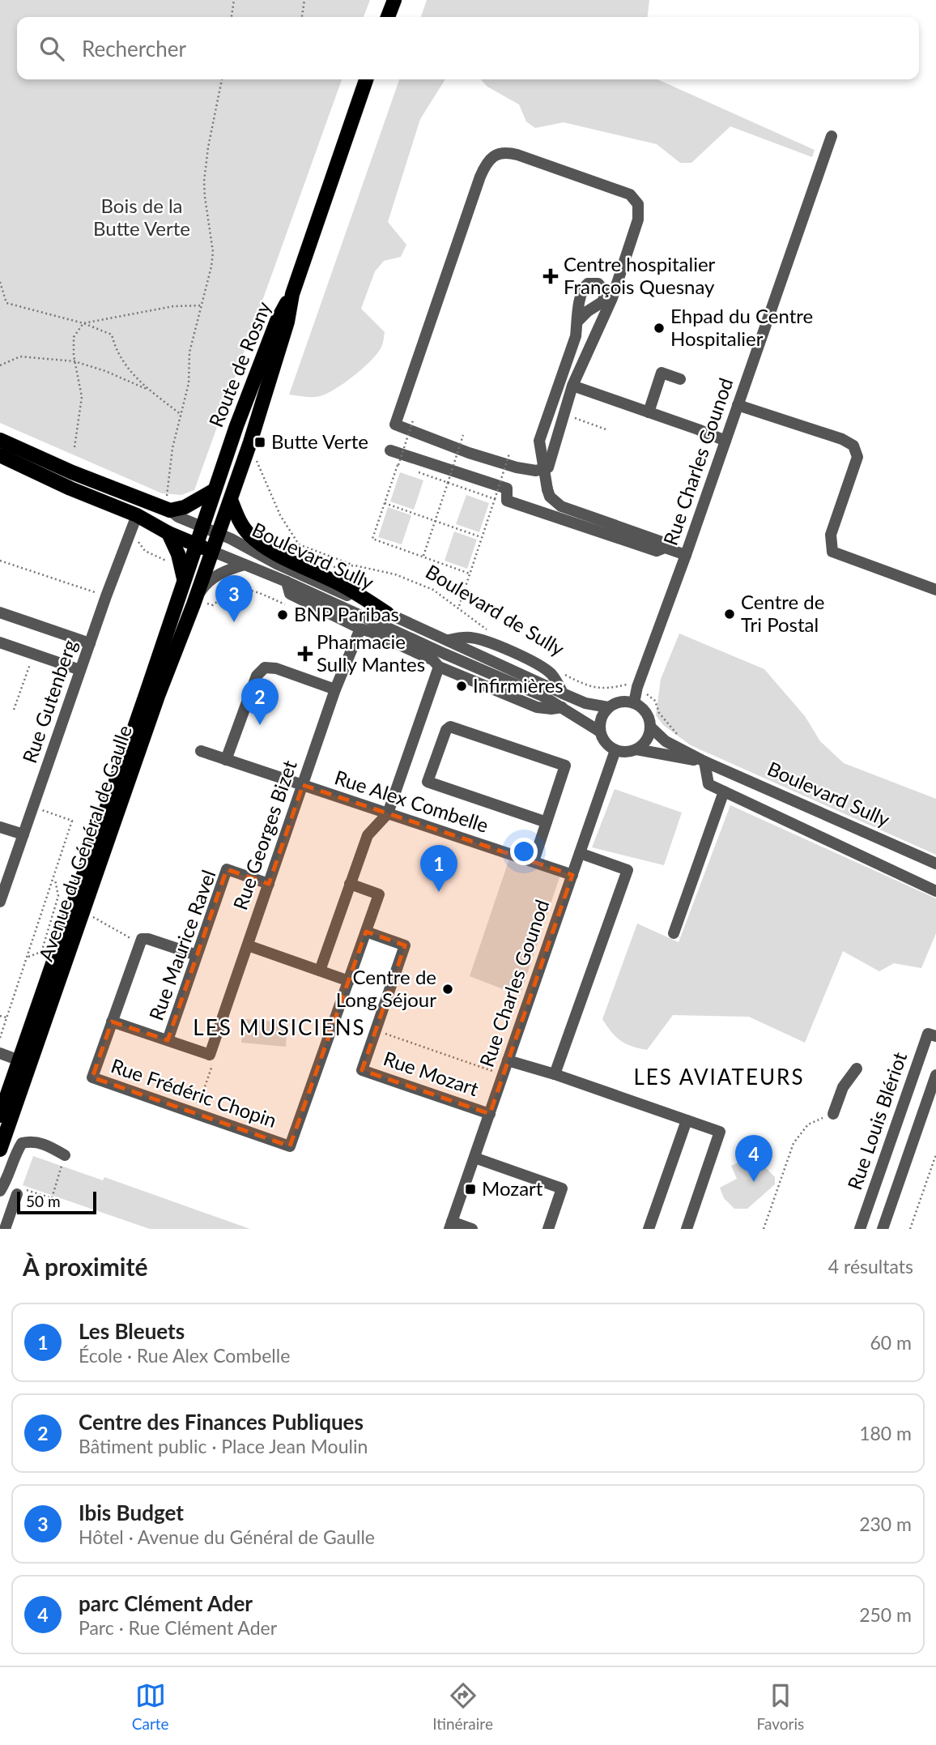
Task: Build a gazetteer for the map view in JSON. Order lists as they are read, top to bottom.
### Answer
{
  "streets": {
    "main road": ["Route de Rosny", "Boulevard Sully", "Avenue du Général de Gaulle"],
    "street": [
      "Rue Charles Gounod",
      "Rue Gutenberg",
      "Rue Alex Combelle",
      "Rue Georges Bizet",
      "Rue Maurice Ravel",
      "Rue Mozart",
      "Rue Frédéric Chopin",
      "Rue Louis Blériot"
    ],
    "path": ["Boulevard de Sully"]
  },
  "crossings": [
    ["Route de Rosny", "Boulevard Sully"],
    ["Route de Rosny", "Avenue du Général de Gaulle"],
    ["Rue Charles Gounod", "Boulevard Sully"],
    ["Rue Charles Gounod", "Boulevard de Sully"],
    ["Rue Charles Gounod", "Rue Alex Combelle"],
    ["Rue Charles Gounod", "Rue Mozart"],
    ["Boulevard Sully", "Rue Gutenberg"],
    ["Boulevard Sully", "Rue Georges Bizet"],
    ["Boulevard Sully", "Avenue du Général de Gaulle"],
    ["Rue Alex Combelle", "Rue Georges Bizet"],
    ["Rue Georges Bizet", "Rue Maurice Ravel"],
    ["Rue Mozart", "Rue Frédéric Chopin"]
  ],
  "districts": ["LES MUSICIENS", "LES AVIATEURS"],
  "parks": ["Bois de la Butte Verte"],
  "places": {
    "health": ["Centre hospitalier François Quesnay", "Pharmacie Sully Mantes"],
    "other": [
      "Ehpad du Centre Hospitalier",
      "Centre de Tri Postal",
      "BNP Paribas",
      "Infirmières",
      "Centre de Long Séjour"
    ],
    "transit": ["Butte Verte", "Mozart"]
  },
  "scale_bar": "50 m",
  "page": {
    "search": "Rechercher",
    "pins": [
      "3",
      "2",
      "1",
      "4"
    ],
    "scale": "50 m",
    "heading": ["À proximité", "4 résultats"],
    "list": [
      {
        "mark": "1",
        "name": "Les Bleuets",
        "note": "École · Rue Alex Combelle",
        "value": "60 m"
      },
      {
        "mark": "2",
        "name": "Centre des Finances Publiques",
        "note": "Bâtiment public · Place Jean Moulin",
        "value": "180 m"
      },
      {
        "mark": "3",
        "name": "Ibis Budget",
        "note": "Hôtel · Avenue du Général de Gaulle",
        "value": "230 m"
      },
      {
        "mark": "4",
        "name": "parc Clément Ader",
        "note": "Parc · Rue Clément Ader",
        "value": "250 m"
      }
    ],
    "nav": ["Carte", "Itinéraire", "Favoris"]
  }
}
